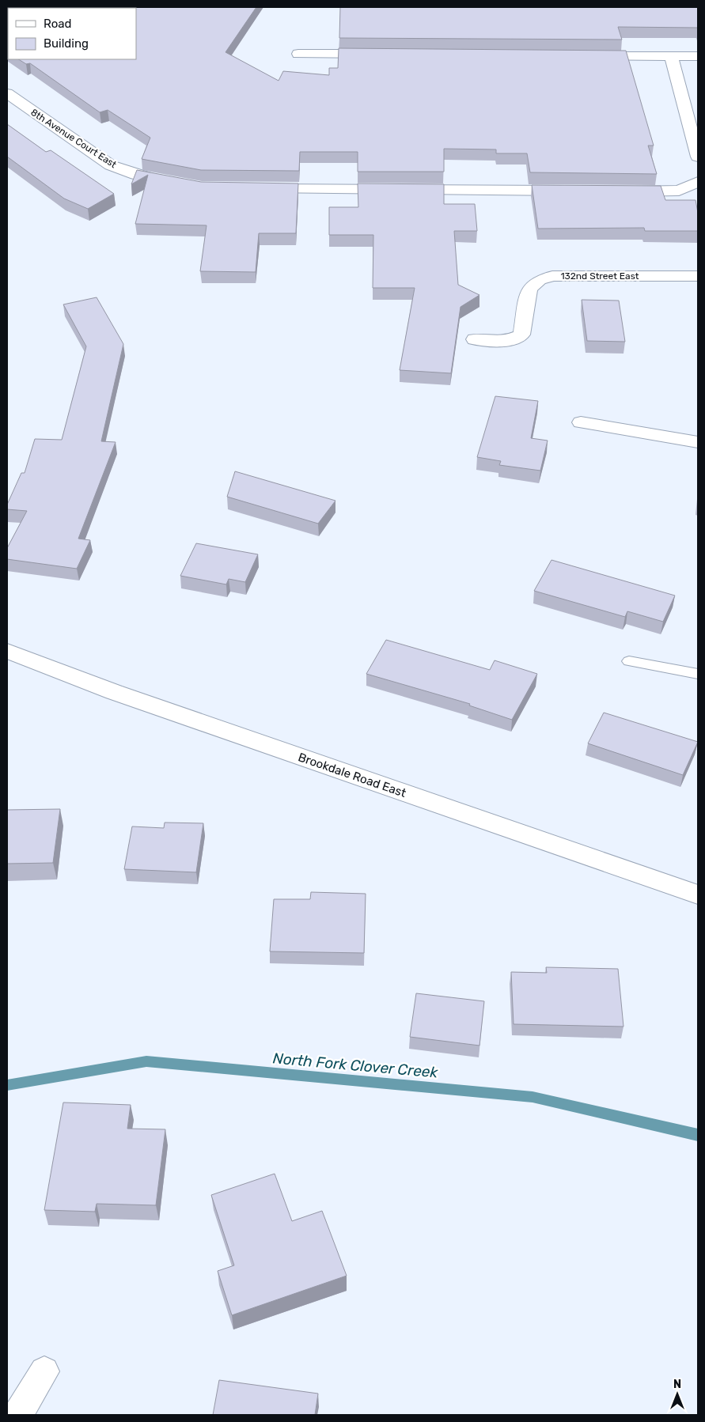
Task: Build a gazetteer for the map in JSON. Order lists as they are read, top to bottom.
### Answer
{
  "streets": {
    "street": ["8th Avenue Court East", "132nd Street East", "Brookdale Road East"]
  },
  "water": ["North Fork Clover Creek"],
  "legend": ["Road", "Building"],
  "north": "top"
}
